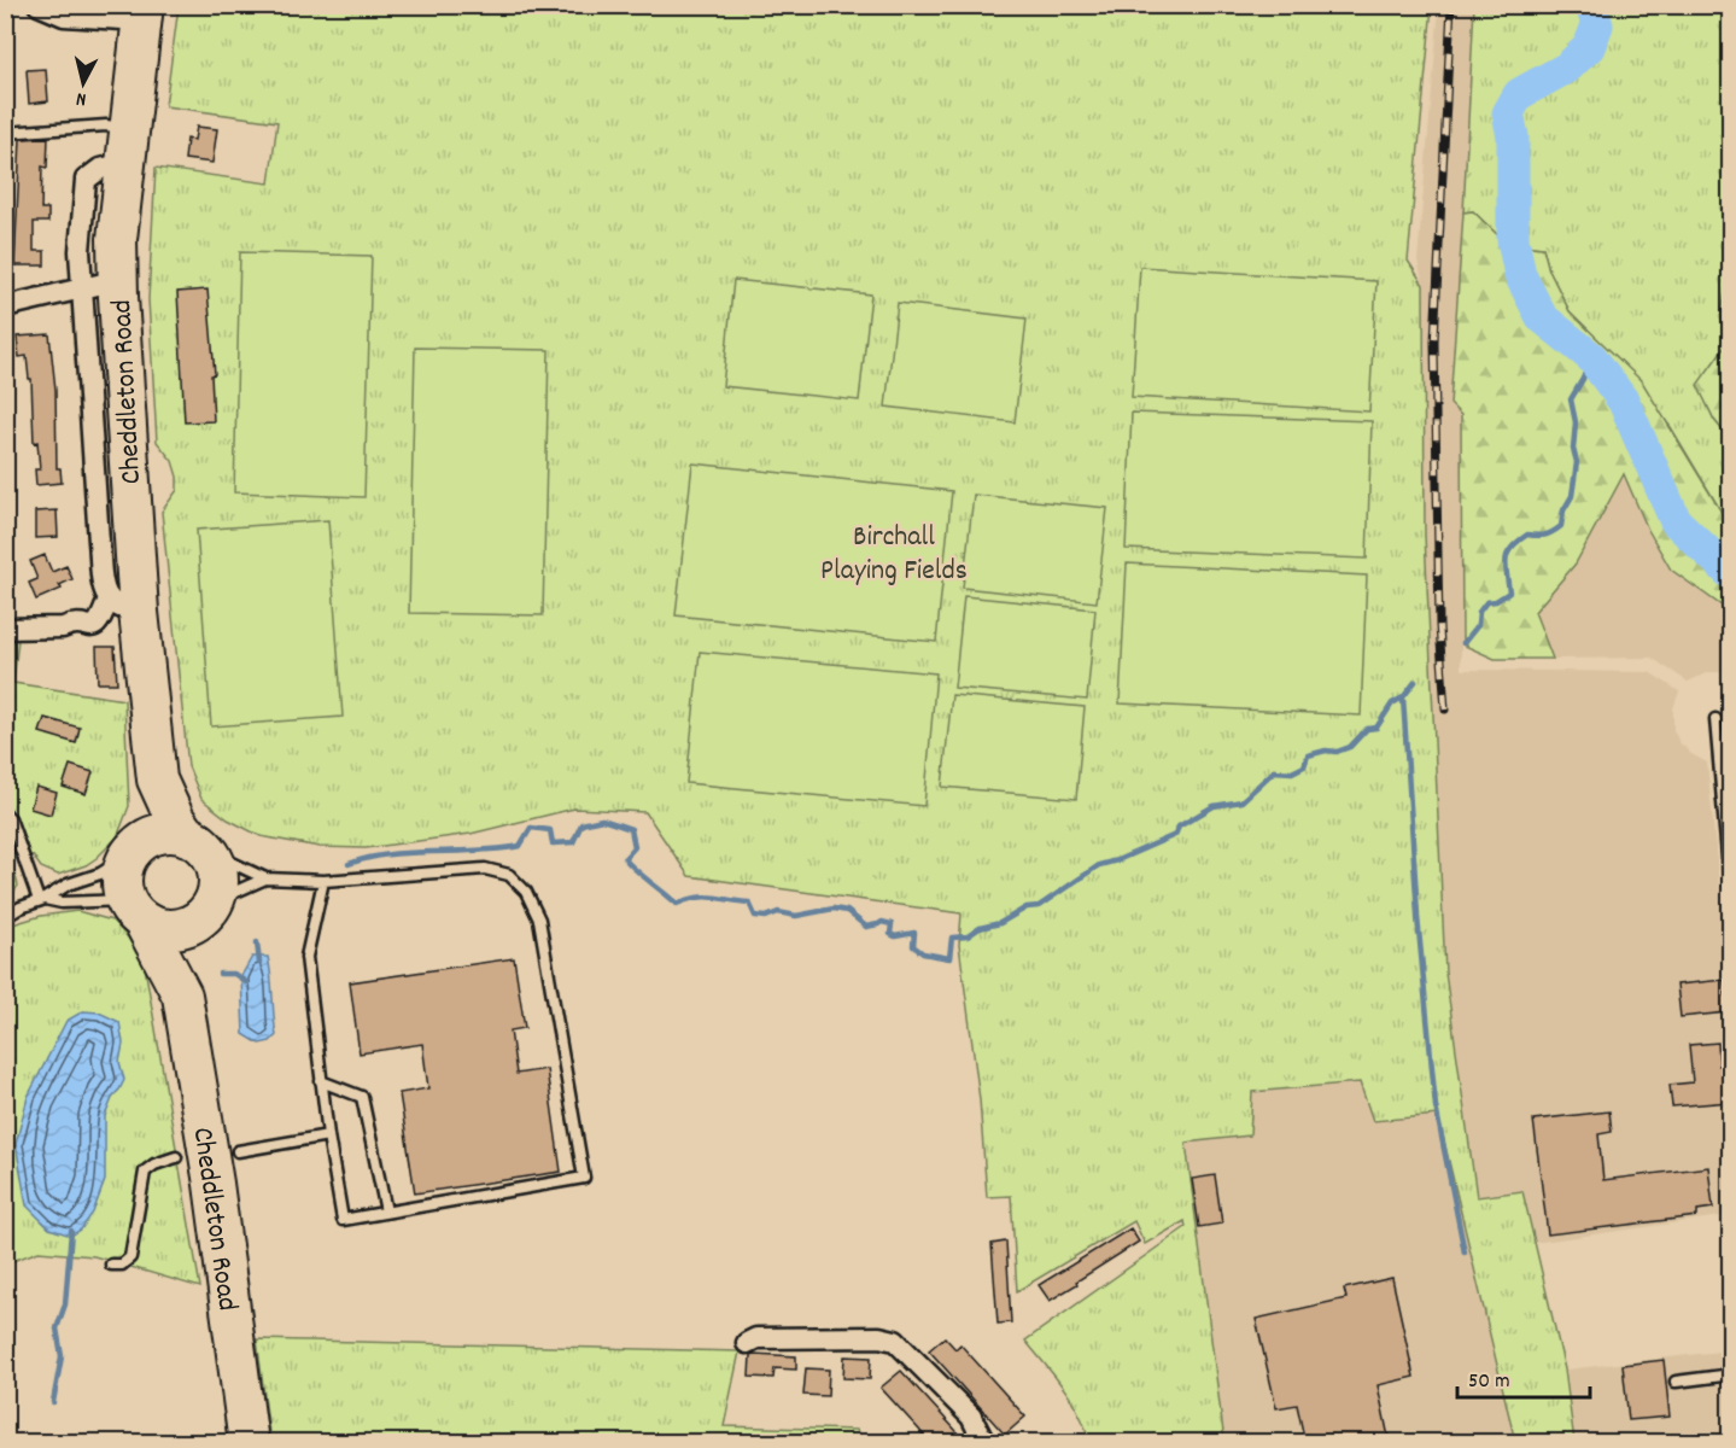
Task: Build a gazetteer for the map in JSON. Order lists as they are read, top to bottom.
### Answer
{
  "streets": {
    "highway": ["Cheddleton Road"]
  },
  "parks": ["Birchall Playing Fields"],
  "scale_bar": "50 m",
  "north": "bottom"
}
